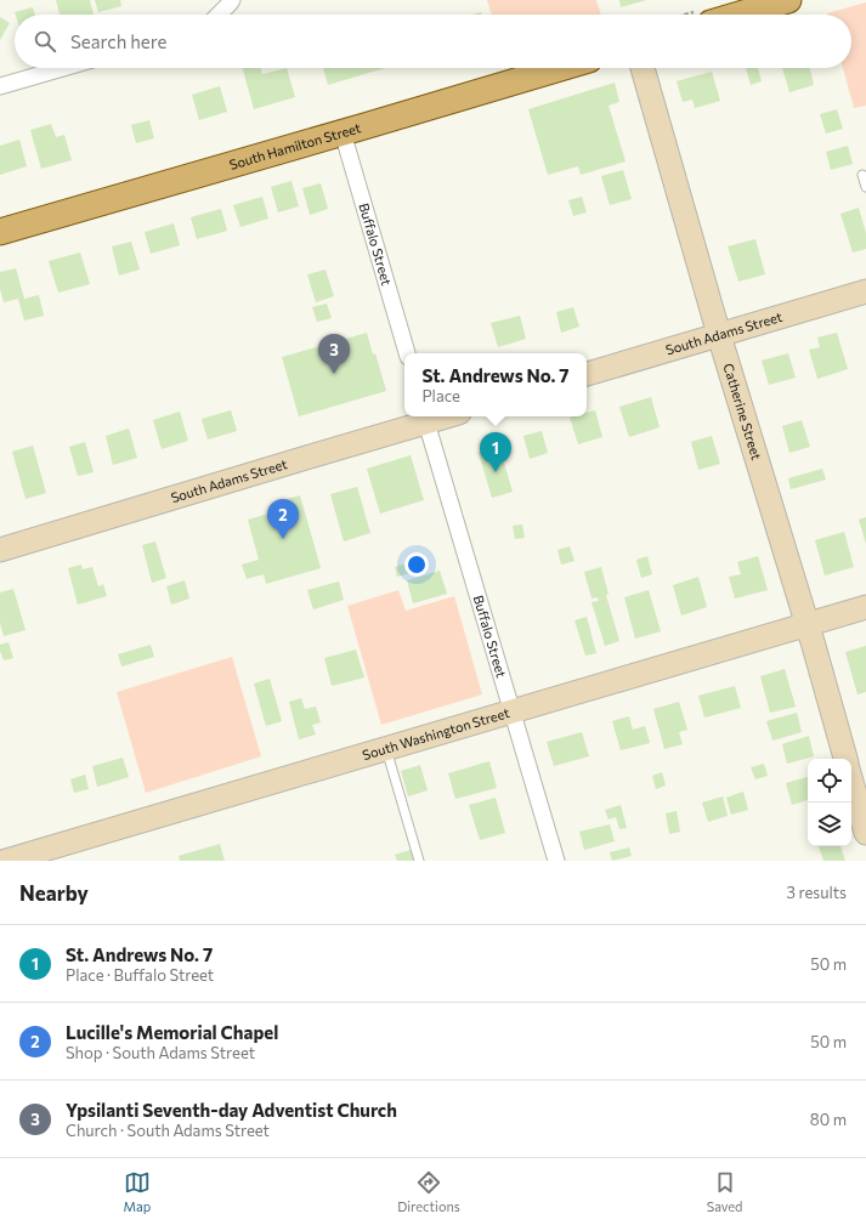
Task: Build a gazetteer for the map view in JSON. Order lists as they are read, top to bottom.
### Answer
{
  "streets": {
    "main road": ["South Hamilton Street"],
    "street": [
      "Buffalo Street",
      "South Adams Street",
      "Catherine Street",
      "South Washington Street"
    ]
  },
  "crossings": [
    ["South Hamilton Street", "Buffalo Street"],
    ["Buffalo Street", "South Adams Street"],
    ["Buffalo Street", "South Washington Street"],
    ["South Adams Street", "Catherine Street"],
    ["Catherine Street", "South Washington Street"]
  ],
  "page": {
    "search": "Search here",
    "pins": ["3", "1", "2"],
    "popup": ["St. Andrews No. 7", "Place"],
    "heading": ["Nearby", "3 results"],
    "list": [
      {
        "mark": "1",
        "name": "St. Andrews No. 7",
        "note": "Place · Buffalo Street",
        "value": "50 m"
      },
      {
        "mark": "2",
        "name": "Lucille's Memorial Chapel",
        "note": "Shop · South Adams Street",
        "value": "50 m"
      },
      {
        "mark": "3",
        "name": "Ypsilanti Seventh-day Adventist Church",
        "note": "Church · South Adams Street",
        "value": "80 m"
      }
    ],
    "nav": ["Map", "Directions", "Saved"]
  }
}
